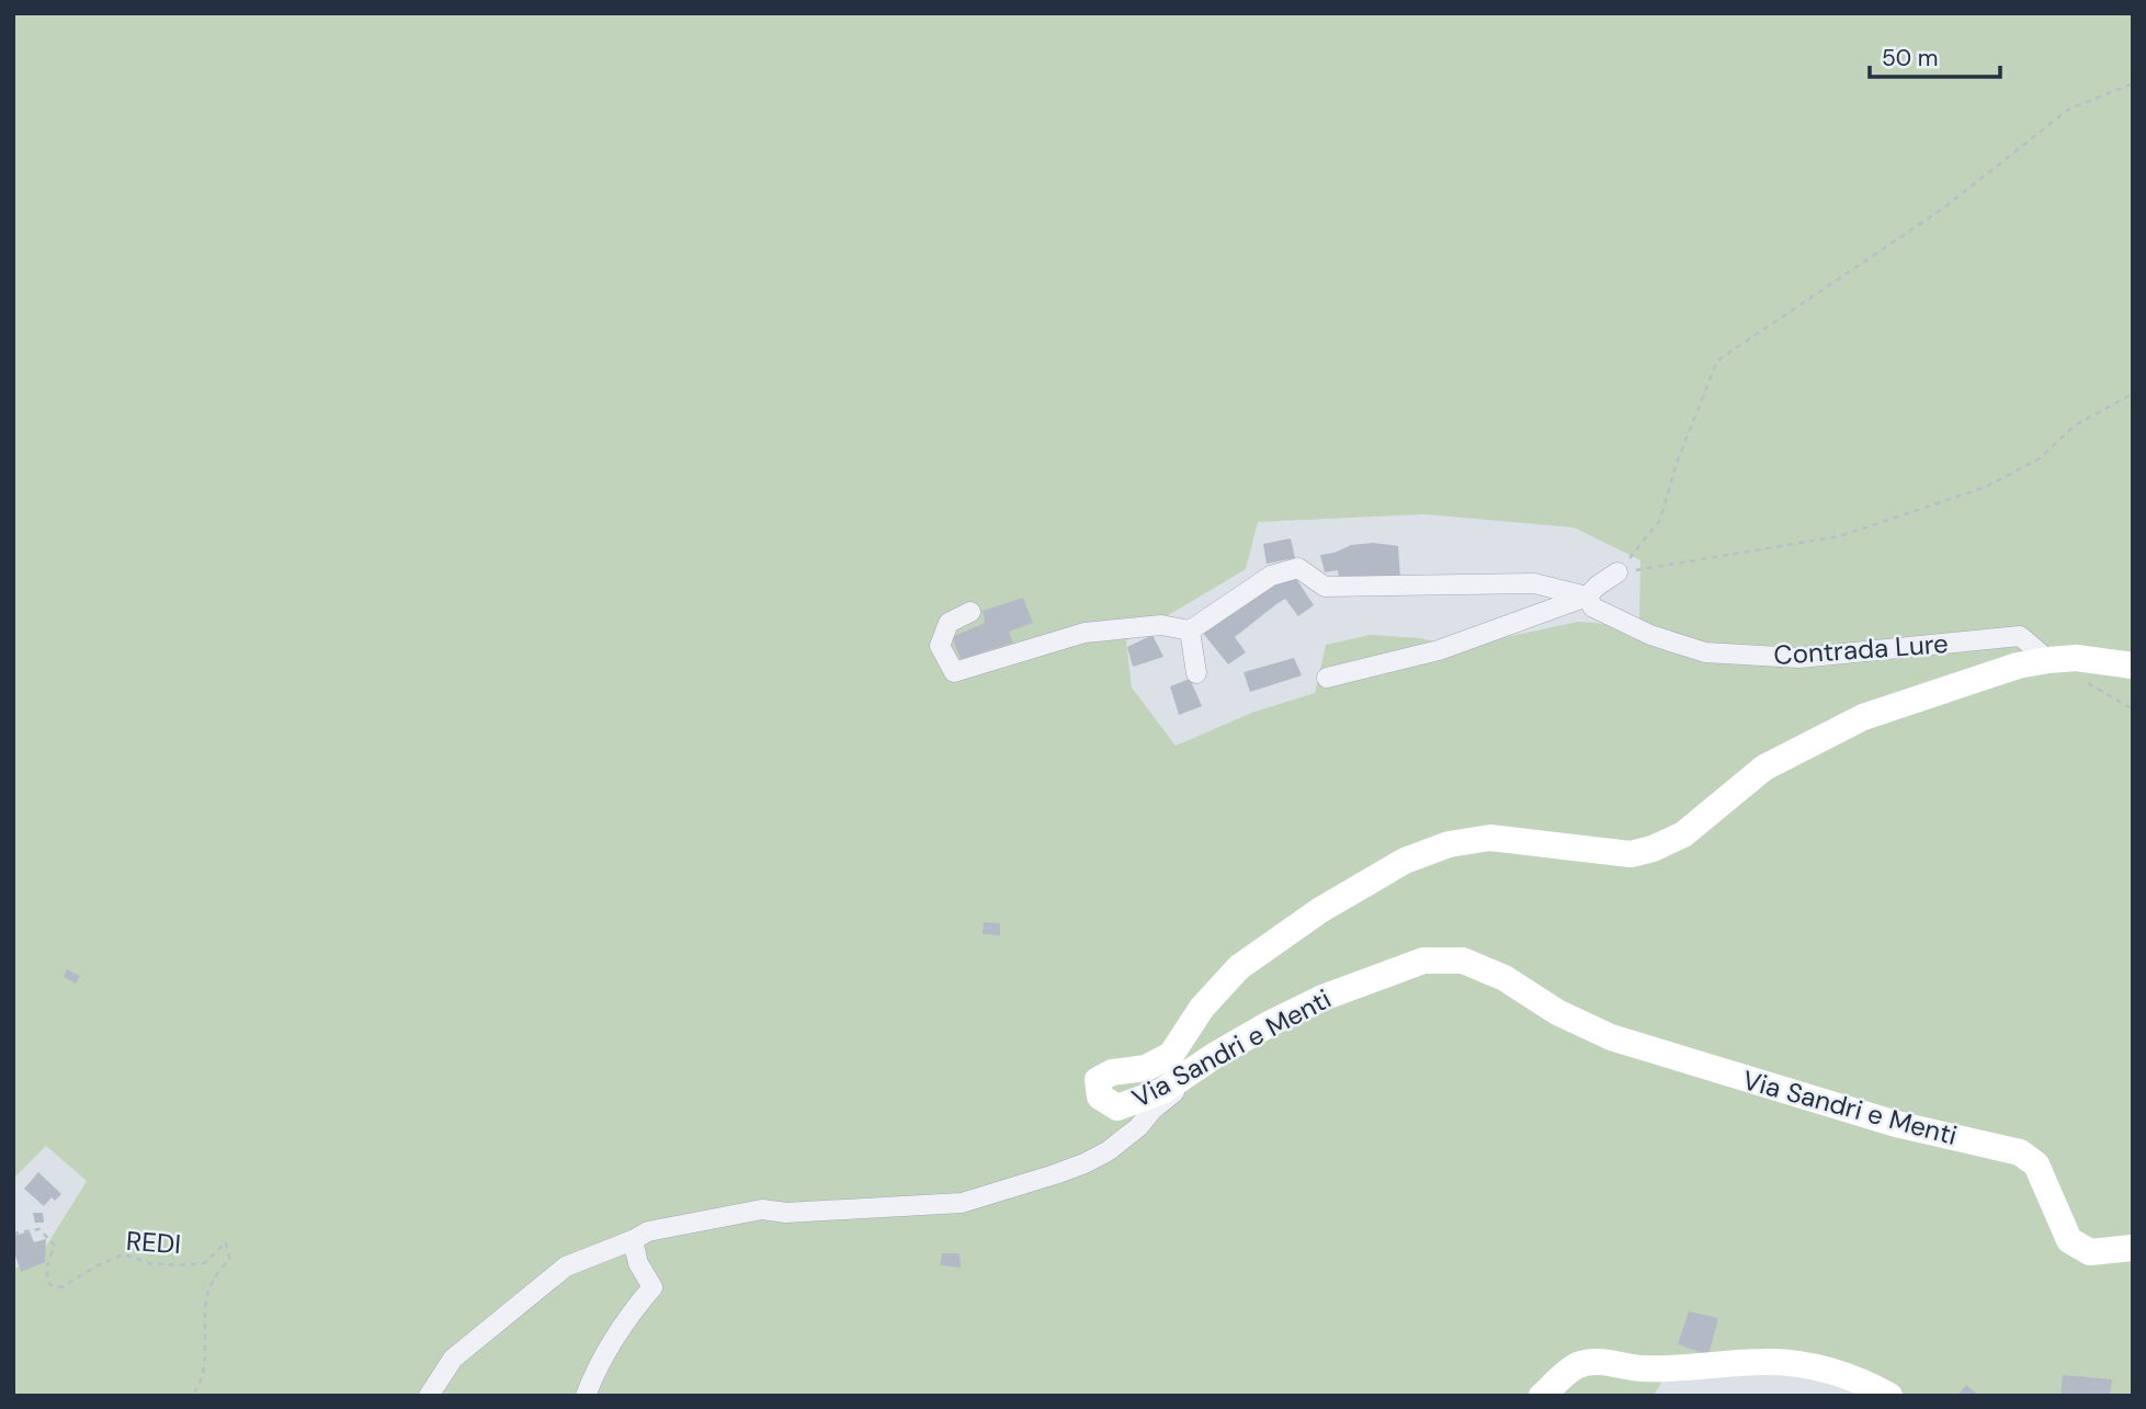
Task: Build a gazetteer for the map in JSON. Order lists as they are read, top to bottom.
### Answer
{
  "streets": {
    "main road": ["Via Sandri e Menti"],
    "street": ["Contrada Lure"],
    "path": ["REDI"]
  },
  "crossings": [
    ["Contrada Lure", "Via Sandri e Menti"]
  ],
  "scale_bar": "50 m"
}
